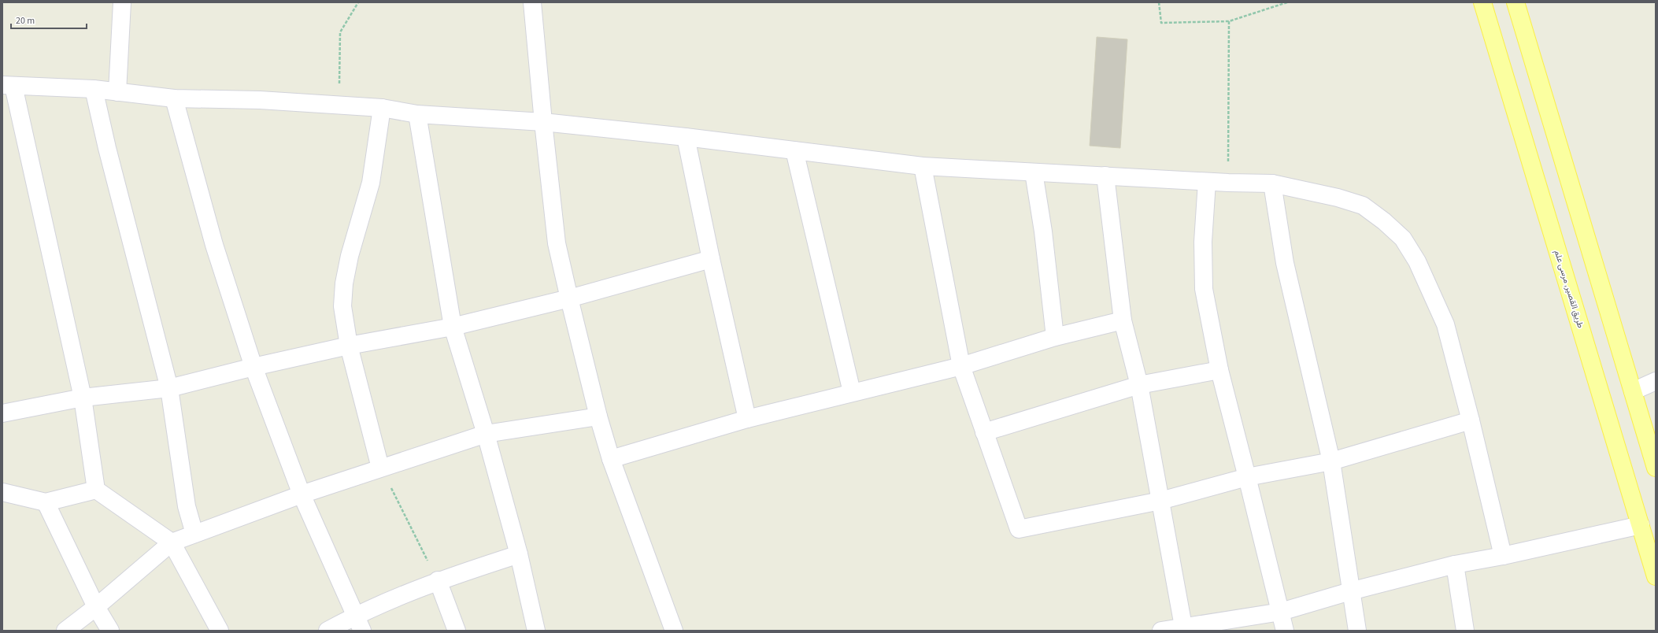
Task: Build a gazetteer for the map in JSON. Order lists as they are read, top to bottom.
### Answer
{
  "streets": {
    "main road": ["طريق القصير, مرسى علم"]
  },
  "scale_bar": "20 m"
}
